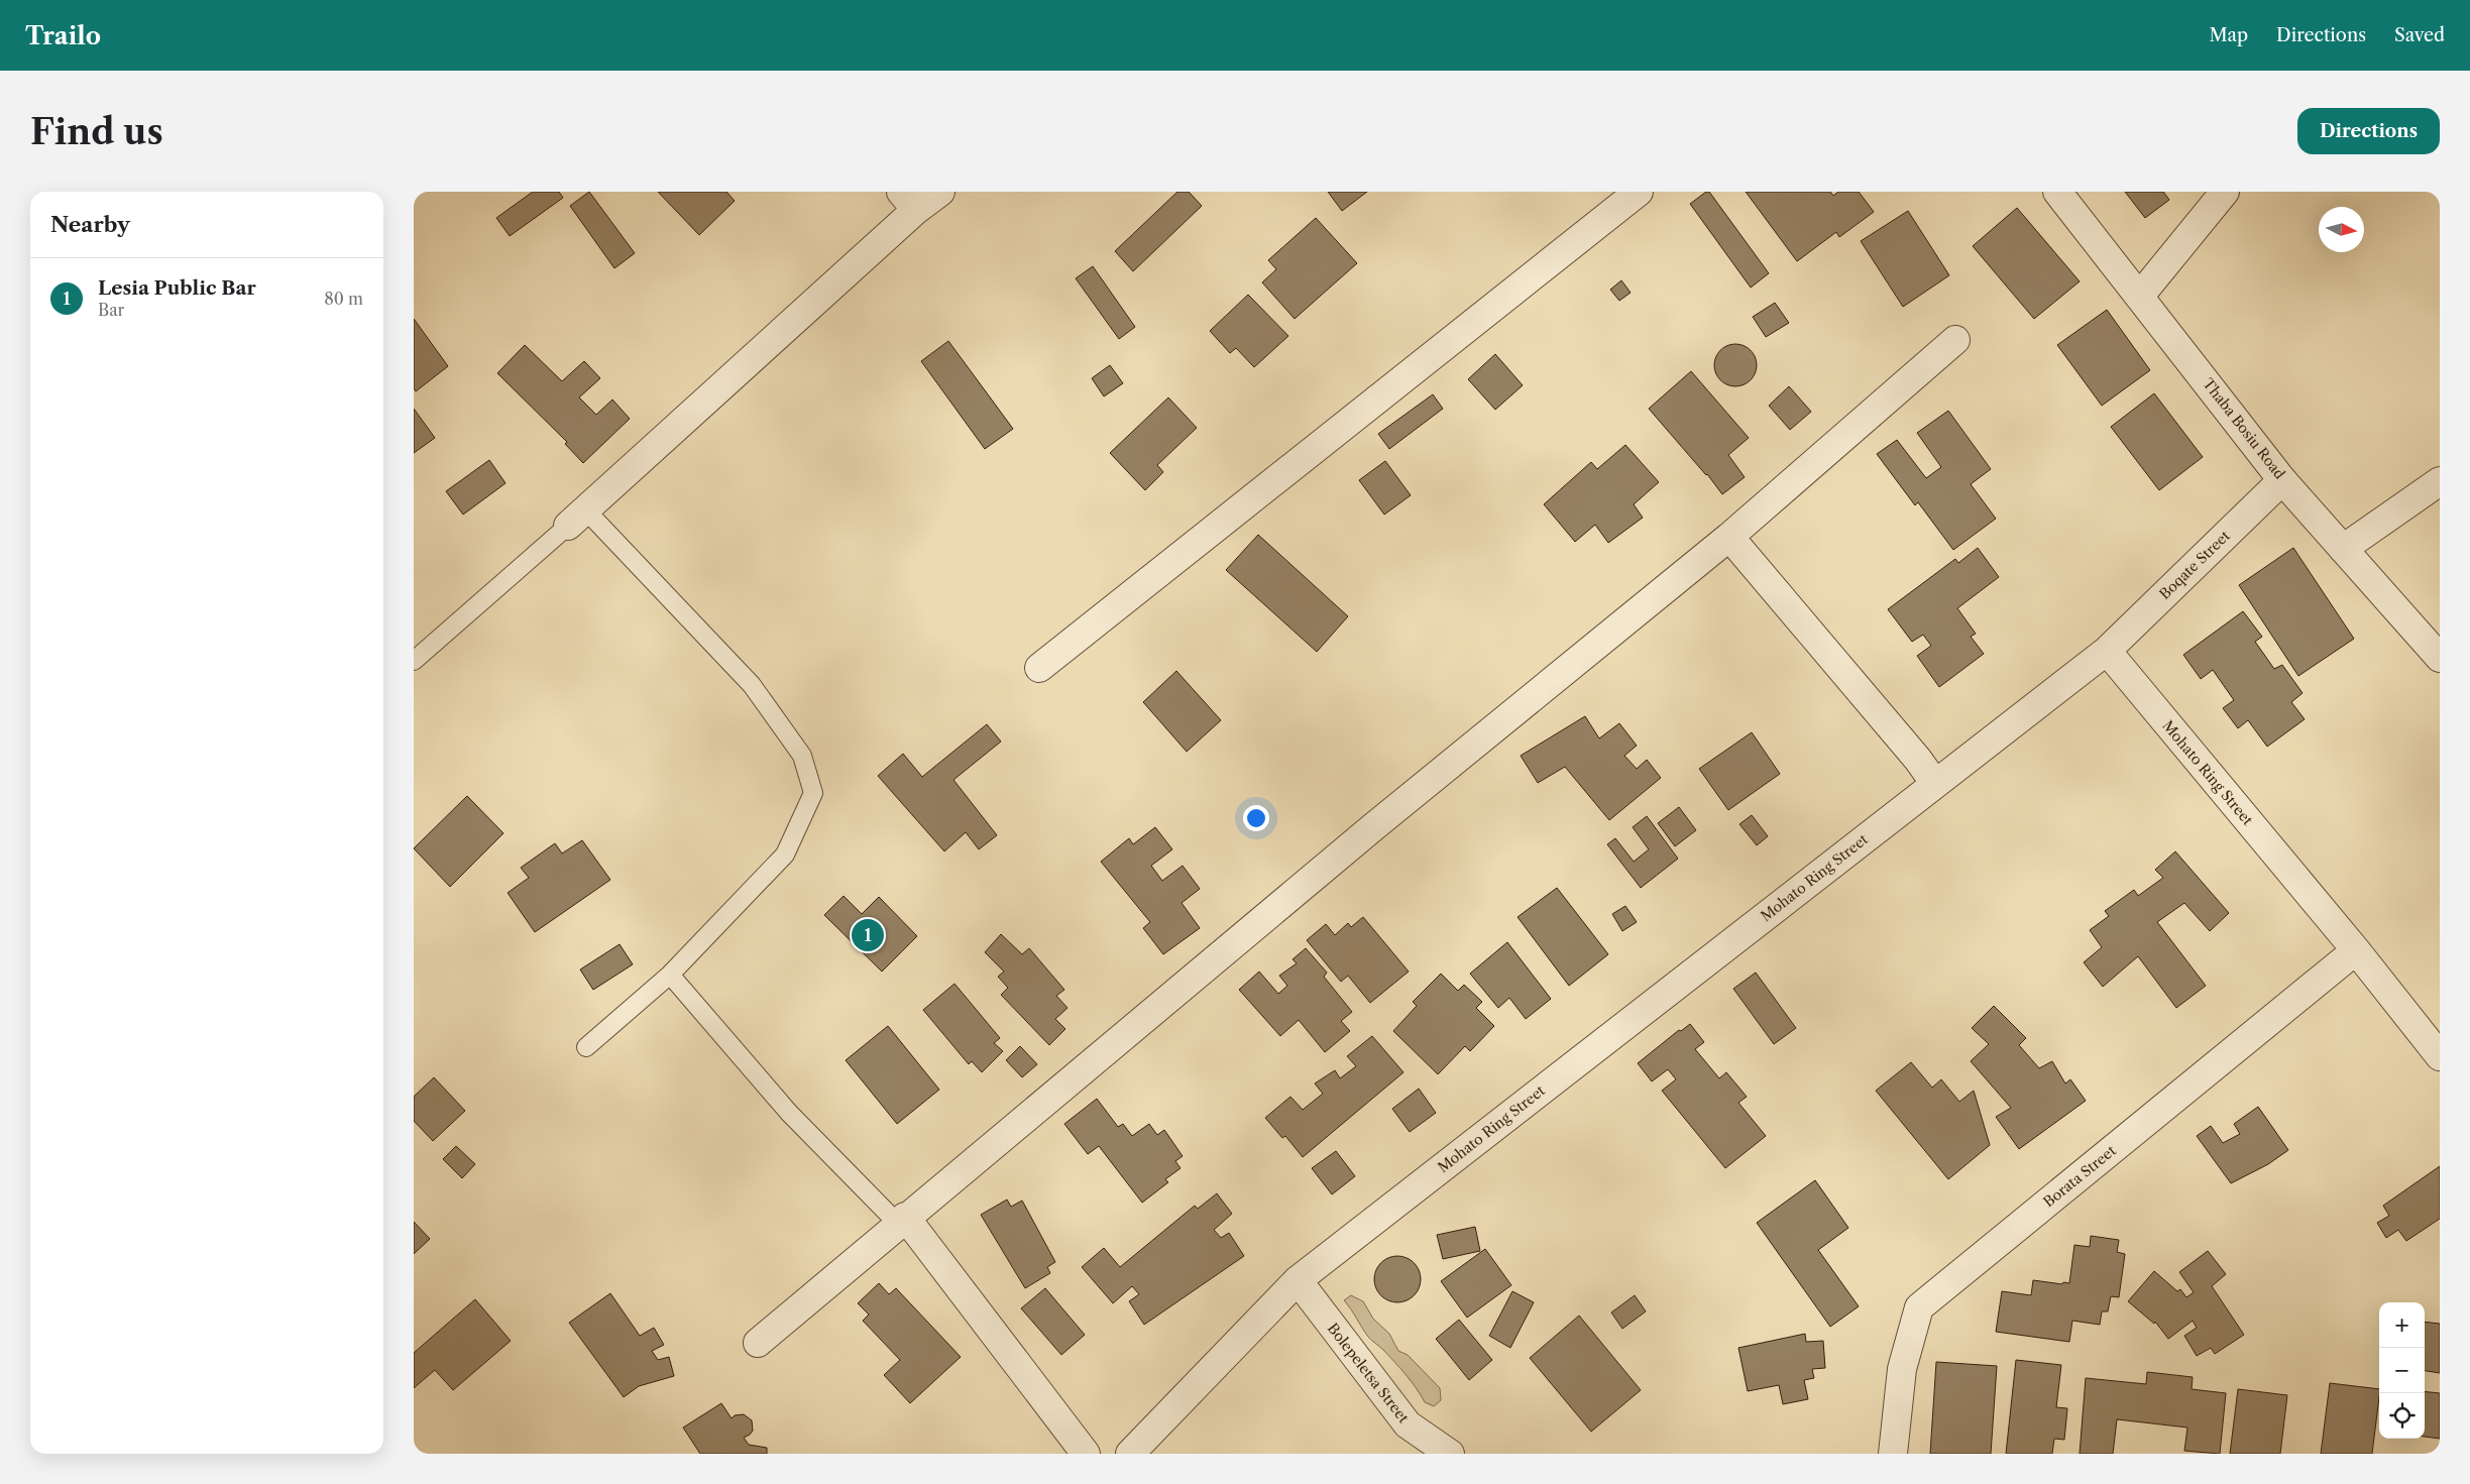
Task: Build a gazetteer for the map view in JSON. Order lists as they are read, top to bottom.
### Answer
{
  "streets": {
    "street": [
      "Thaba Bosiu Road",
      "Boqate Street",
      "Mohato Ring Street",
      "Borata Street",
      "Bolepeletsa Street"
    ]
  },
  "crossings": [
    ["Thaba Bosiu Road", "Boqate Street"],
    ["Boqate Street", "Mohato Ring Street"],
    ["Mohato Ring Street", "Borata Street"],
    ["Mohato Ring Street", "Bolepeletsa Street"]
  ],
  "north": "right",
  "page": {
    "header": "Trailo",
    "nav": ["Map", "Directions", "Saved"],
    "buttons": "Directions",
    "title": "Find us",
    "heading": "Nearby",
    "list": [
      {
        "mark": "1",
        "name": "Lesia Public Bar",
        "note": "Bar",
        "value": "80 m"
      }
    ],
    "pins": "1",
    "map_buttons": ["+", "−"]
  }
}
